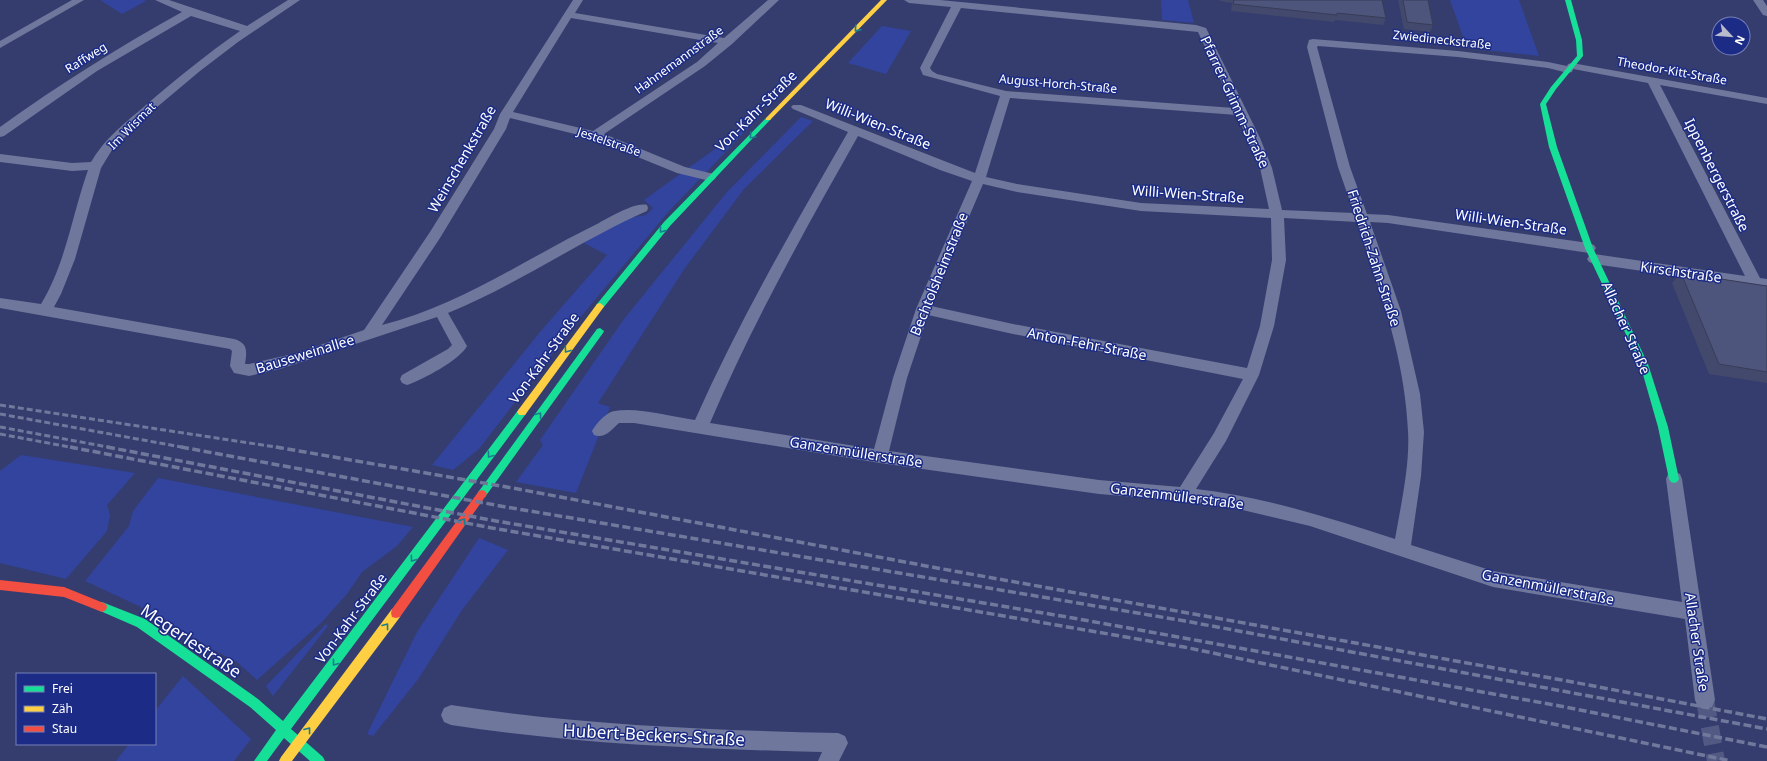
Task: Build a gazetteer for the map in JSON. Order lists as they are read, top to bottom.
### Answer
{
  "streets": {
    "main road": ["Von-Kahr-Straße", "Allacher Straße", "Megerlestraße"],
    "street": [
      "Zwiedineckstraße",
      "Raffweg",
      "Hahnemannstraße",
      "Theodor-Kitt-Straße",
      "August-Horch-Straße",
      "Pfarrer-Grimm-Straße",
      "Willi-Wien-Straße",
      "Im Wismat",
      "Jestelstraße",
      "Weinschenkstraße",
      "Ippenbergerstraße",
      "Friedrich-Zahn-Straße",
      "Kirschstraße",
      "Bechtolsheimstraße",
      "Anton-Fehr-Straße",
      "Bauseweinallee",
      "Ganzenmüllerstraße",
      "Hubert-Beckers-Straße"
    ]
  },
  "crossings": [
    ["Zwiedineckstraße", "Theodor-Kitt-Straße"],
    ["Zwiedineckstraße", "Friedrich-Zahn-Straße"],
    ["Zwiedineckstraße", "Allacher Straße"],
    ["Hahnemannstraße", "Jestelstraße"],
    ["Theodor-Kitt-Straße", "Ippenbergerstraße"],
    ["Theodor-Kitt-Straße", "Allacher Straße"],
    ["August-Horch-Straße", "Pfarrer-Grimm-Straße"],
    ["August-Horch-Straße", "Bechtolsheimstraße"],
    ["Pfarrer-Grimm-Straße", "Willi-Wien-Straße"],
    ["Pfarrer-Grimm-Straße", "Anton-Fehr-Straße"],
    ["Pfarrer-Grimm-Straße", "Ganzenmüllerstraße"],
    ["Von-Kahr-Straße", "Jestelstraße"],
    ["Willi-Wien-Straße", "Friedrich-Zahn-Straße"],
    ["Willi-Wien-Straße", "Kirschstraße"],
    ["Willi-Wien-Straße", "Bechtolsheimstraße"],
    ["Willi-Wien-Straße", "Allacher Straße"],
    ["Im Wismat", "Bauseweinallee"],
    ["Jestelstraße", "Weinschenkstraße"],
    ["Weinschenkstraße", "Bauseweinallee"],
    ["Ippenbergerstraße", "Kirschstraße"],
    ["Friedrich-Zahn-Straße", "Ganzenmüllerstraße"],
    ["Kirschstraße", "Allacher Straße"],
    ["Bechtolsheimstraße", "Anton-Fehr-Straße"],
    ["Bechtolsheimstraße", "Ganzenmüllerstraße"],
    ["Allacher Straße", "Ganzenmüllerstraße"]
  ],
  "legend": ["Frei", "Zäh", "Stau"],
  "north": "bottom right"
}
